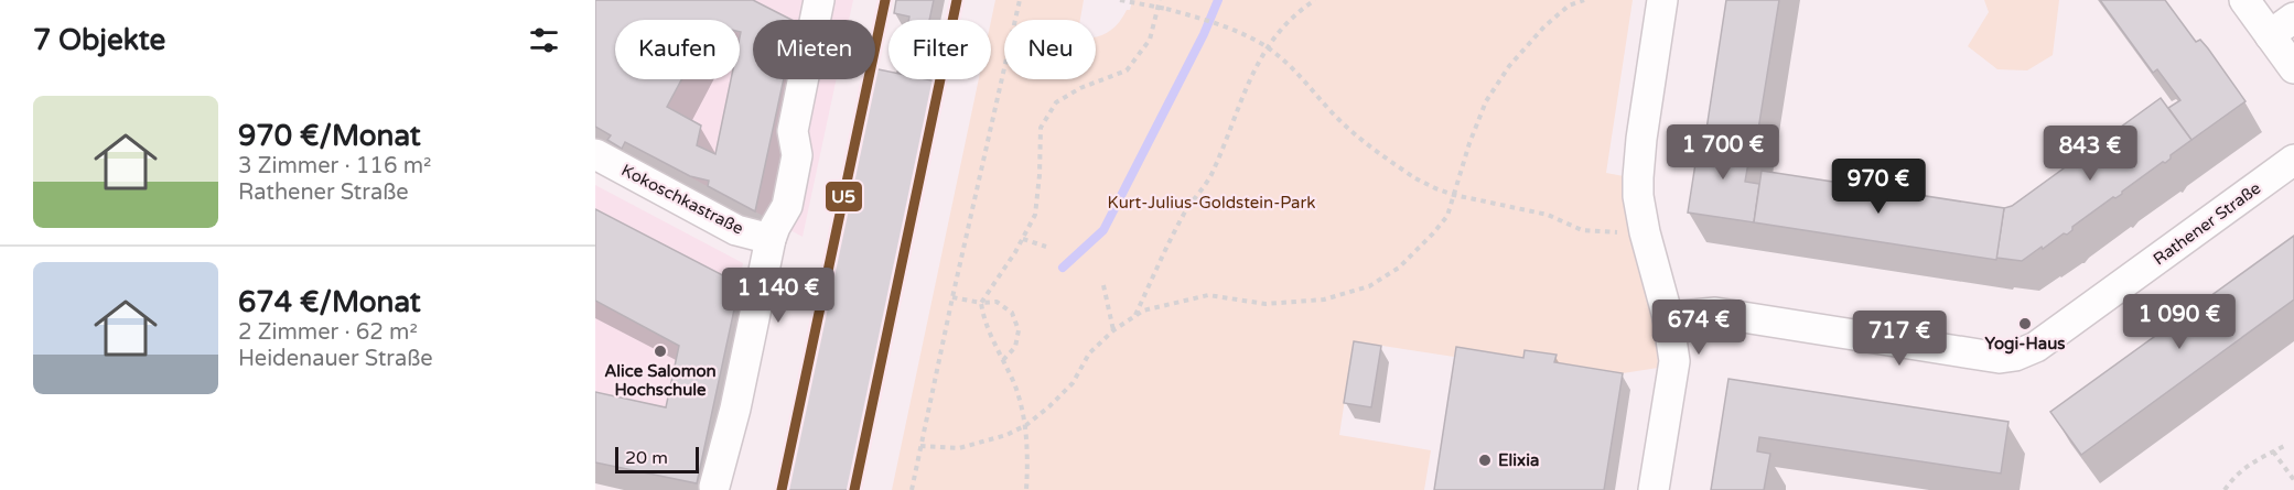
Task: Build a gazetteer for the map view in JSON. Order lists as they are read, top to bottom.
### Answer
{
  "streets": {
    "street": ["Kokoschkastraße", "Rathener Straße"]
  },
  "parks": ["Kurt-Julius-Goldstein-Park"],
  "places": ["Yogi-Haus", "Alice Salomon Hochschule", "Elixia"],
  "lines": ["transit line U5"],
  "scale_bar": "20 m",
  "page": {
    "heading": "7 Objekte",
    "chip": [
      "Kaufen",
      "Mieten",
      "Filter",
      "Neu"
    ],
    "list": [
      {
        "name": "970 €/Monat",
        "note": "3 Zimmer · 116 m² · Rathener Straße"
      },
      {
        "name": "674 €/Monat",
        "note": "2 Zimmer · 62 m² · Heidenauer Straße"
      }
    ],
    "price": [
      "1 700 €",
      "843 €",
      "970 €",
      "1 140 €",
      "1 090 €",
      "674 €",
      "717 €"
    ],
    "scale": "20 m"
  }
}
